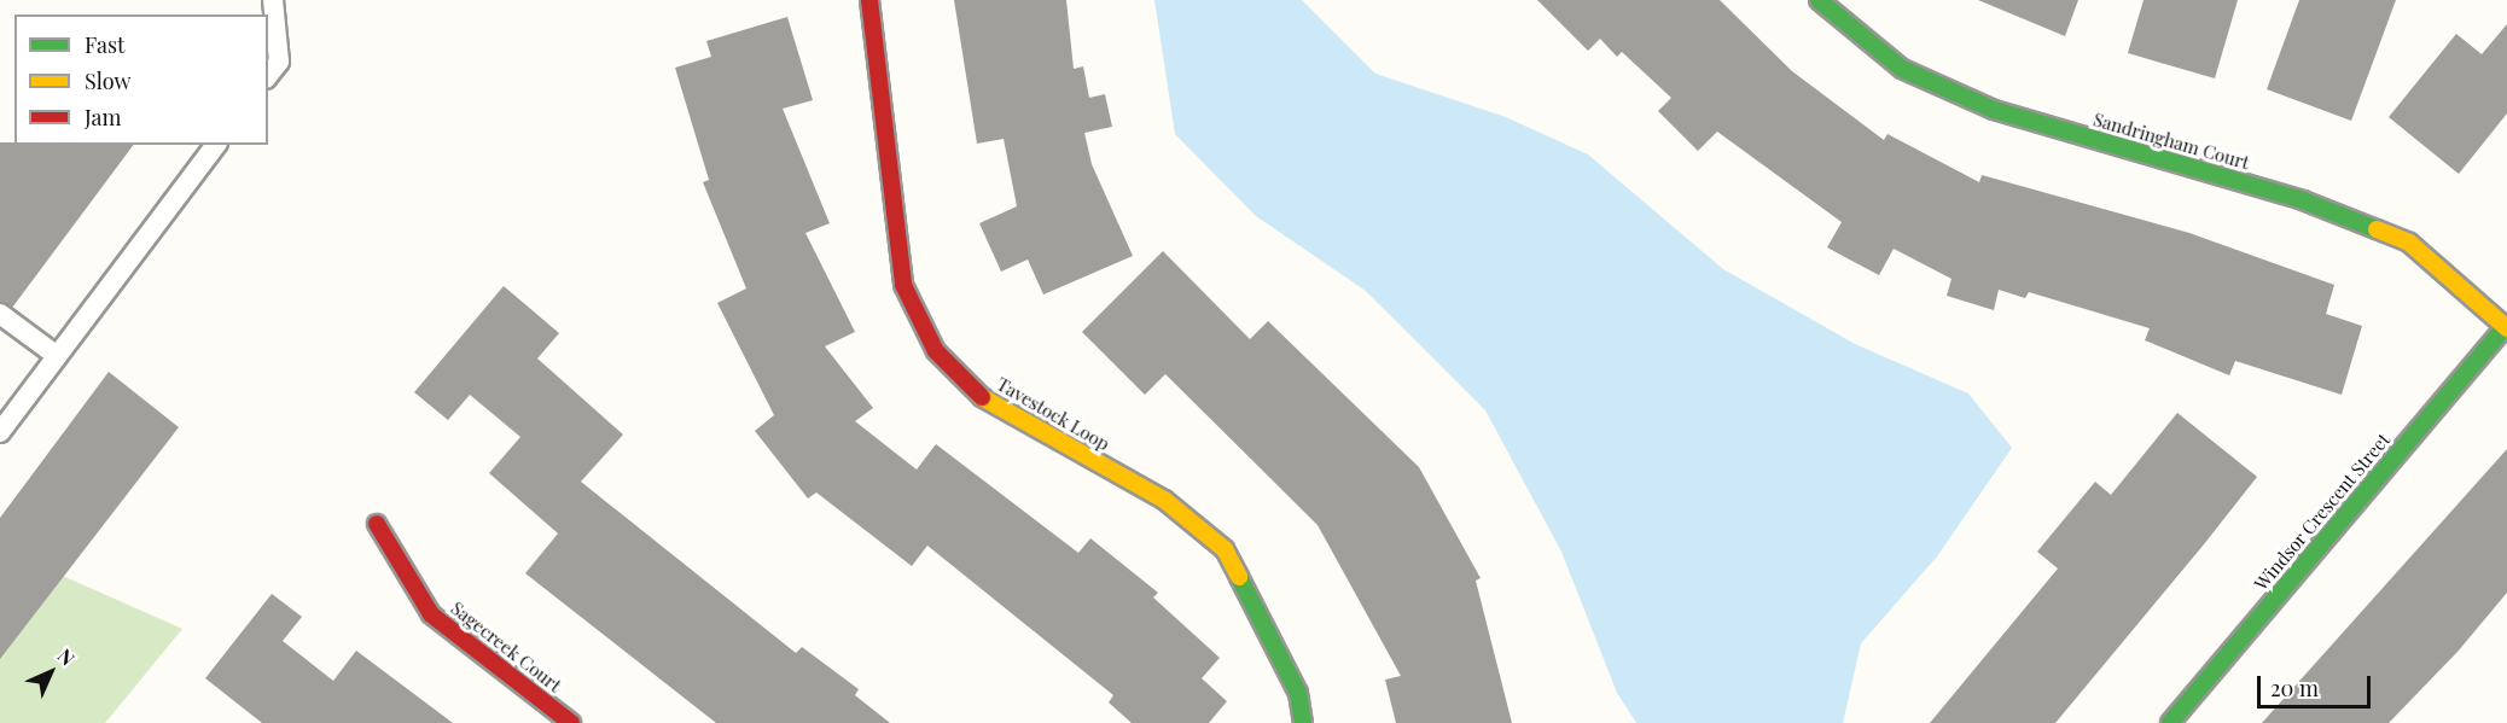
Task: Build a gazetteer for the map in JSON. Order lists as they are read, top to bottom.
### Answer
{
  "streets": {
    "street": [
      "Sandringham Court",
      "Tavestock Loop",
      "Windsor Crescent Street",
      "Sagecreek Court"
    ]
  },
  "crossings": [
    ["Sandringham Court", "Windsor Crescent Street"]
  ],
  "legend": ["Fast", "Slow", "Jam"],
  "scale_bar": "20 m",
  "north": "top right"
}
